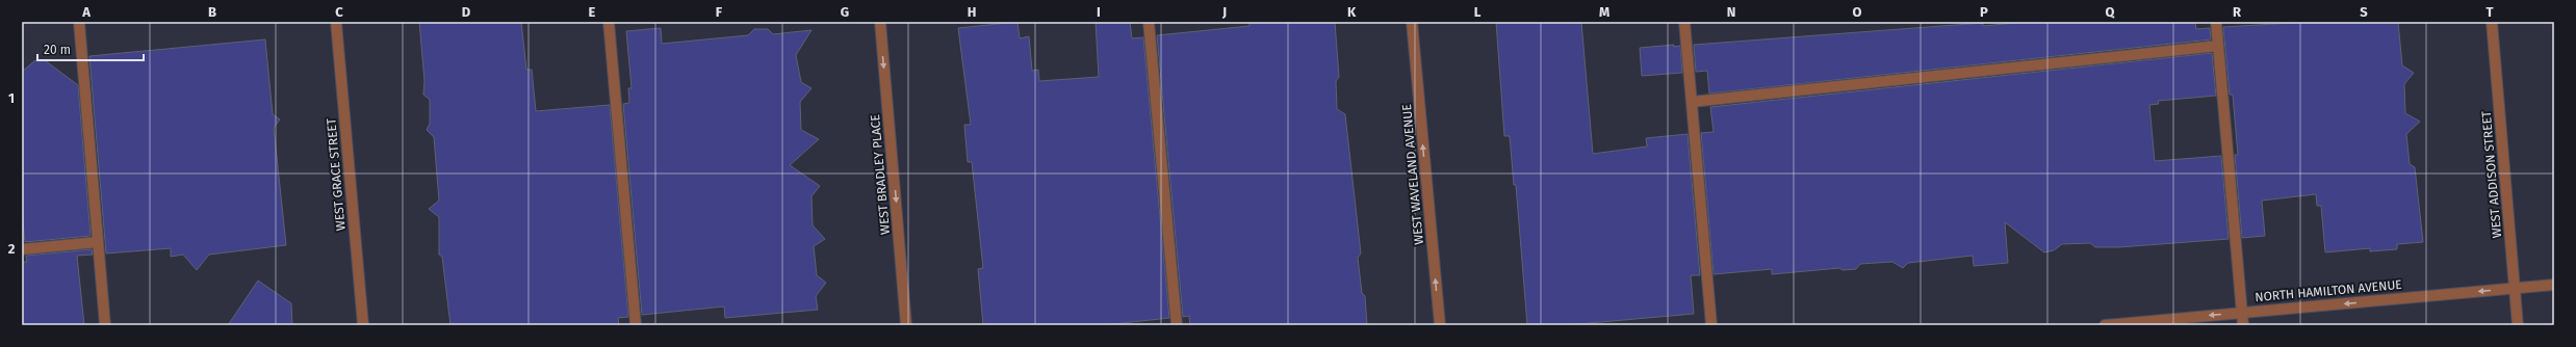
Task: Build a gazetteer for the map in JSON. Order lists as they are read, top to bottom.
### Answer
{
  "streets": {
    "street": [
      "WEST GRACE STREET",
      "WEST BRADLEY PLACE",
      "WEST WAVELAND AVENUE",
      "WEST ADDISON STREET",
      "NORTH HAMILTON AVENUE"
    ]
  },
  "crossings": [
    ["WEST ADDISON STREET", "NORTH HAMILTON AVENUE"]
  ],
  "one_way": ["WEST BRADLEY PLACE", "WEST WAVELAND AVENUE", "NORTH HAMILTON AVENUE"],
  "scale_bar": "20 m",
  "grid": {
    "columns": [
      "A",
      "B",
      "C",
      "D",
      "E",
      "F",
      "G",
      "H",
      "I",
      "J",
      "K",
      "L",
      "M",
      "N",
      "O",
      "P",
      "Q",
      "R",
      "S",
      "T"
    ],
    "rows": ["1", "2"]
  }
}
